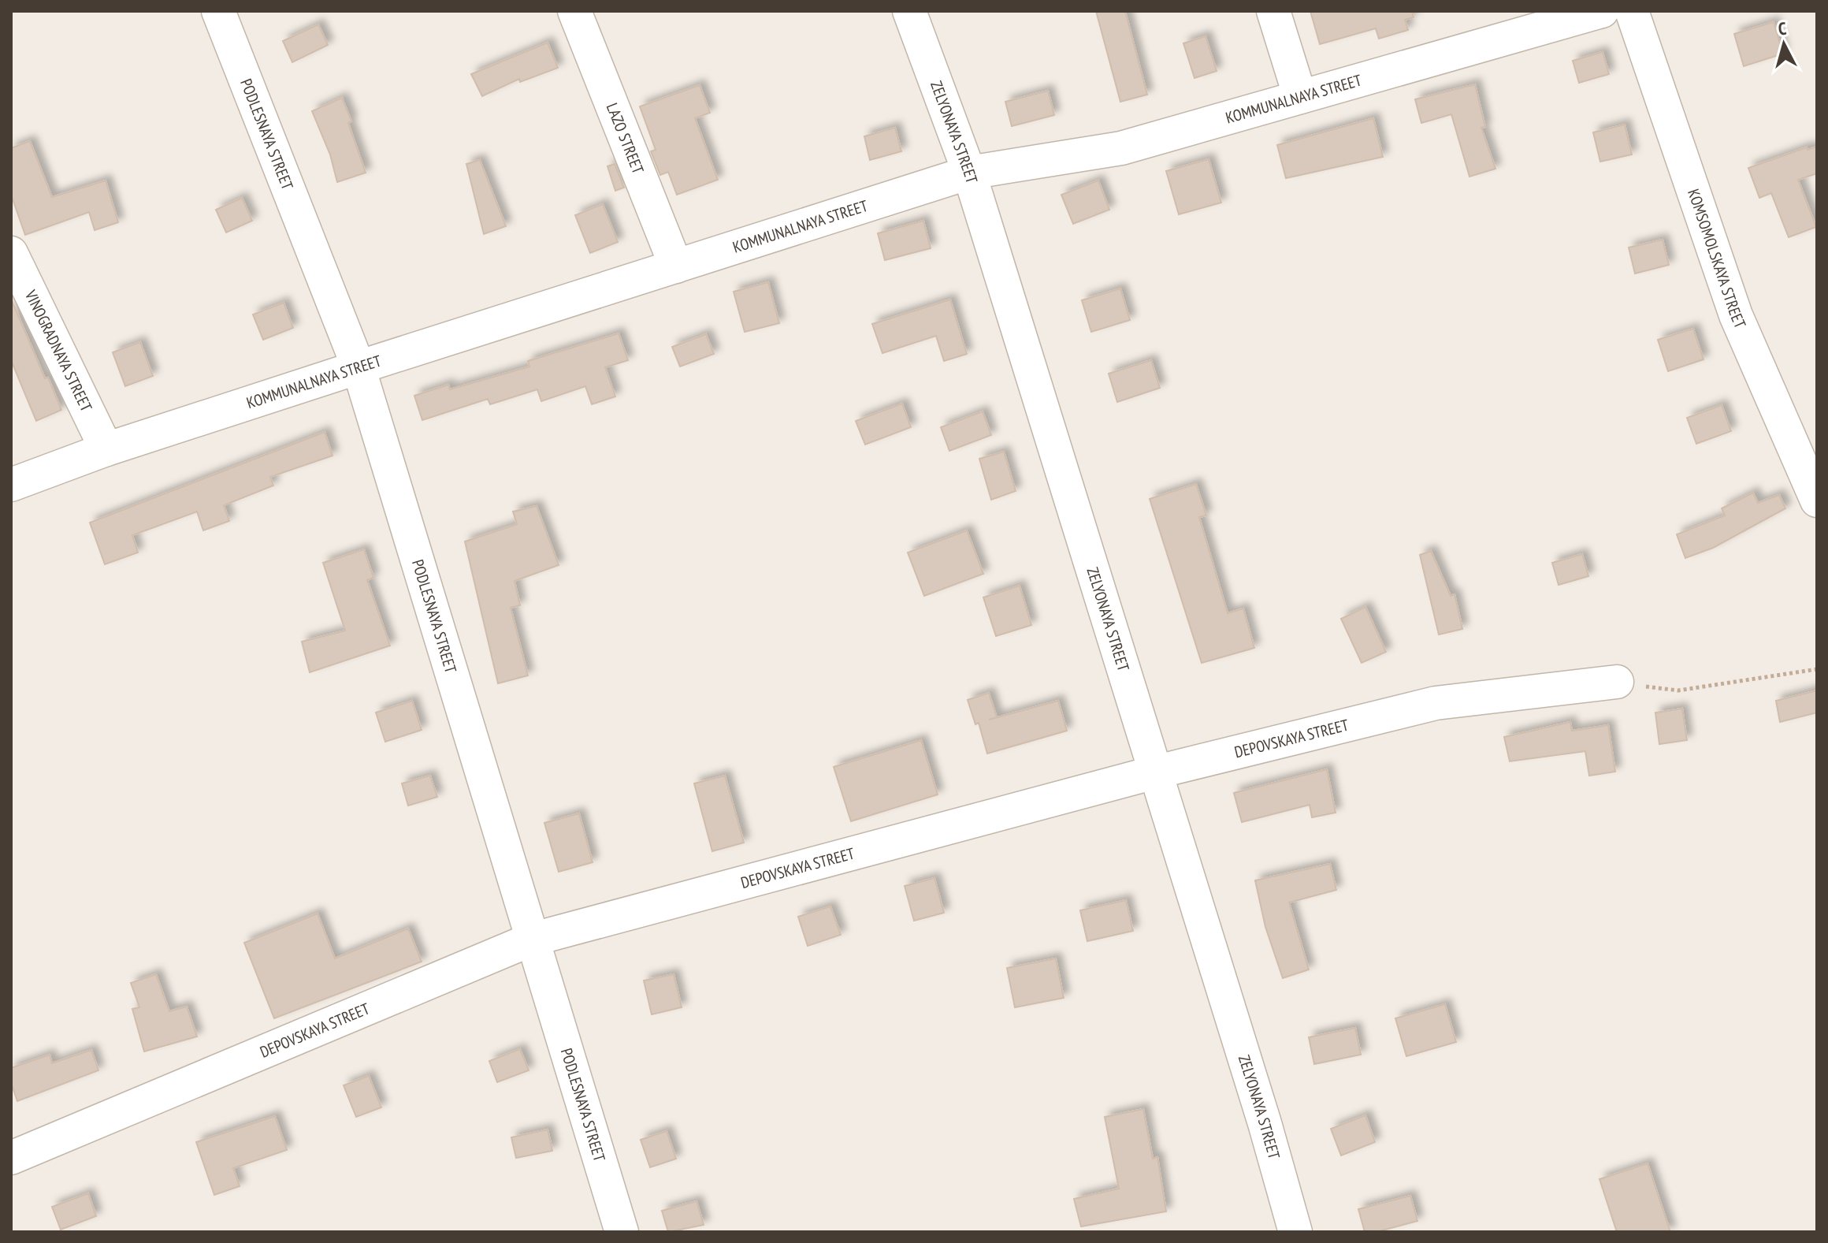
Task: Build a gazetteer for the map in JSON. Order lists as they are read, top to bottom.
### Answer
{
  "streets": {
    "street": [
      "KOMMUNALNAYA STREET",
      "ZELYONAYA STREET",
      "PODLESNAYA STREET",
      "LAZO STREET",
      "KOMSOMOLSKAYA STREET",
      "VINOGRADNAYA STREET",
      "DEPOVSKAYA STREET"
    ]
  },
  "crossings": [
    ["KOMMUNALNAYA STREET", "ZELYONAYA STREET"],
    ["KOMMUNALNAYA STREET", "PODLESNAYA STREET"],
    ["KOMMUNALNAYA STREET", "LAZO STREET"],
    ["KOMMUNALNAYA STREET", "VINOGRADNAYA STREET"],
    ["ZELYONAYA STREET", "DEPOVSKAYA STREET"],
    ["PODLESNAYA STREET", "DEPOVSKAYA STREET"]
  ],
  "north": "top"
}
